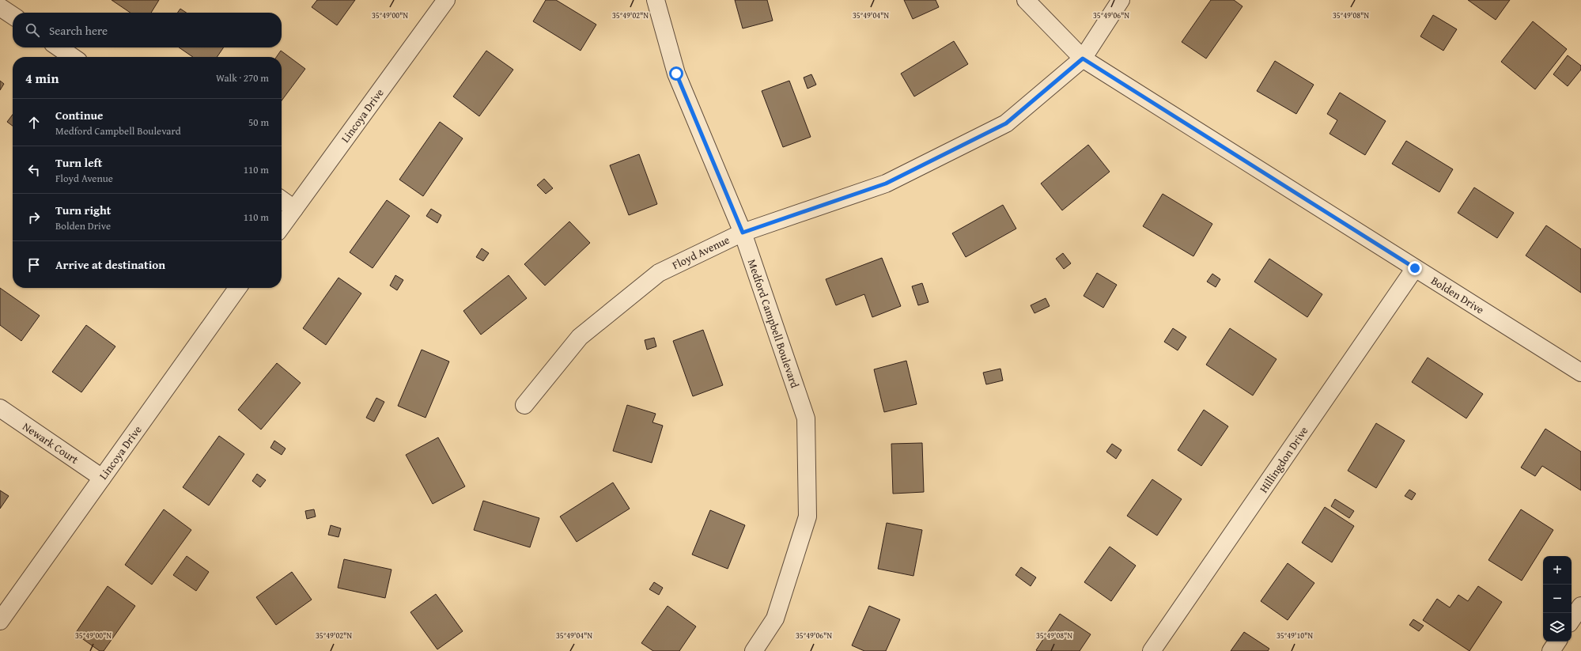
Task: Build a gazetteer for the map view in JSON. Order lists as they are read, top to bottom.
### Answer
{
  "streets": {
    "street": [
      "Lincoya Drive",
      "Floyd Avenue",
      "Bolden Drive",
      "Medford Campbell Boulevard",
      "Newark Court",
      "Hillingdon Drive"
    ]
  },
  "crossings": [
    ["Lincoya Drive", "Newark Court"],
    ["Floyd Avenue", "Bolden Drive"],
    ["Floyd Avenue", "Medford Campbell Boulevard"],
    ["Bolden Drive", "Hillingdon Drive"]
  ],
  "page": {
    "search": "Search here",
    "heading": ["4 min", "Walk · 270 m"],
    "list": [
      ["Continue", "Medford Campbell Boulevard", "50 m"],
      ["Turn left", "Floyd Avenue", "110 m"],
      ["Turn right", "Bolden Drive", "110 m"],
      "Arrive at destination"
    ],
    "map_buttons": ["+", "−"]
  },
  "coordinates": [
    "35°49'00\"N",
    "35°49'02\"N",
    "35°49'04\"N",
    "35°49'06\"N",
    "35°49'08\"N",
    "35°49'10\"N"
  ]
}
